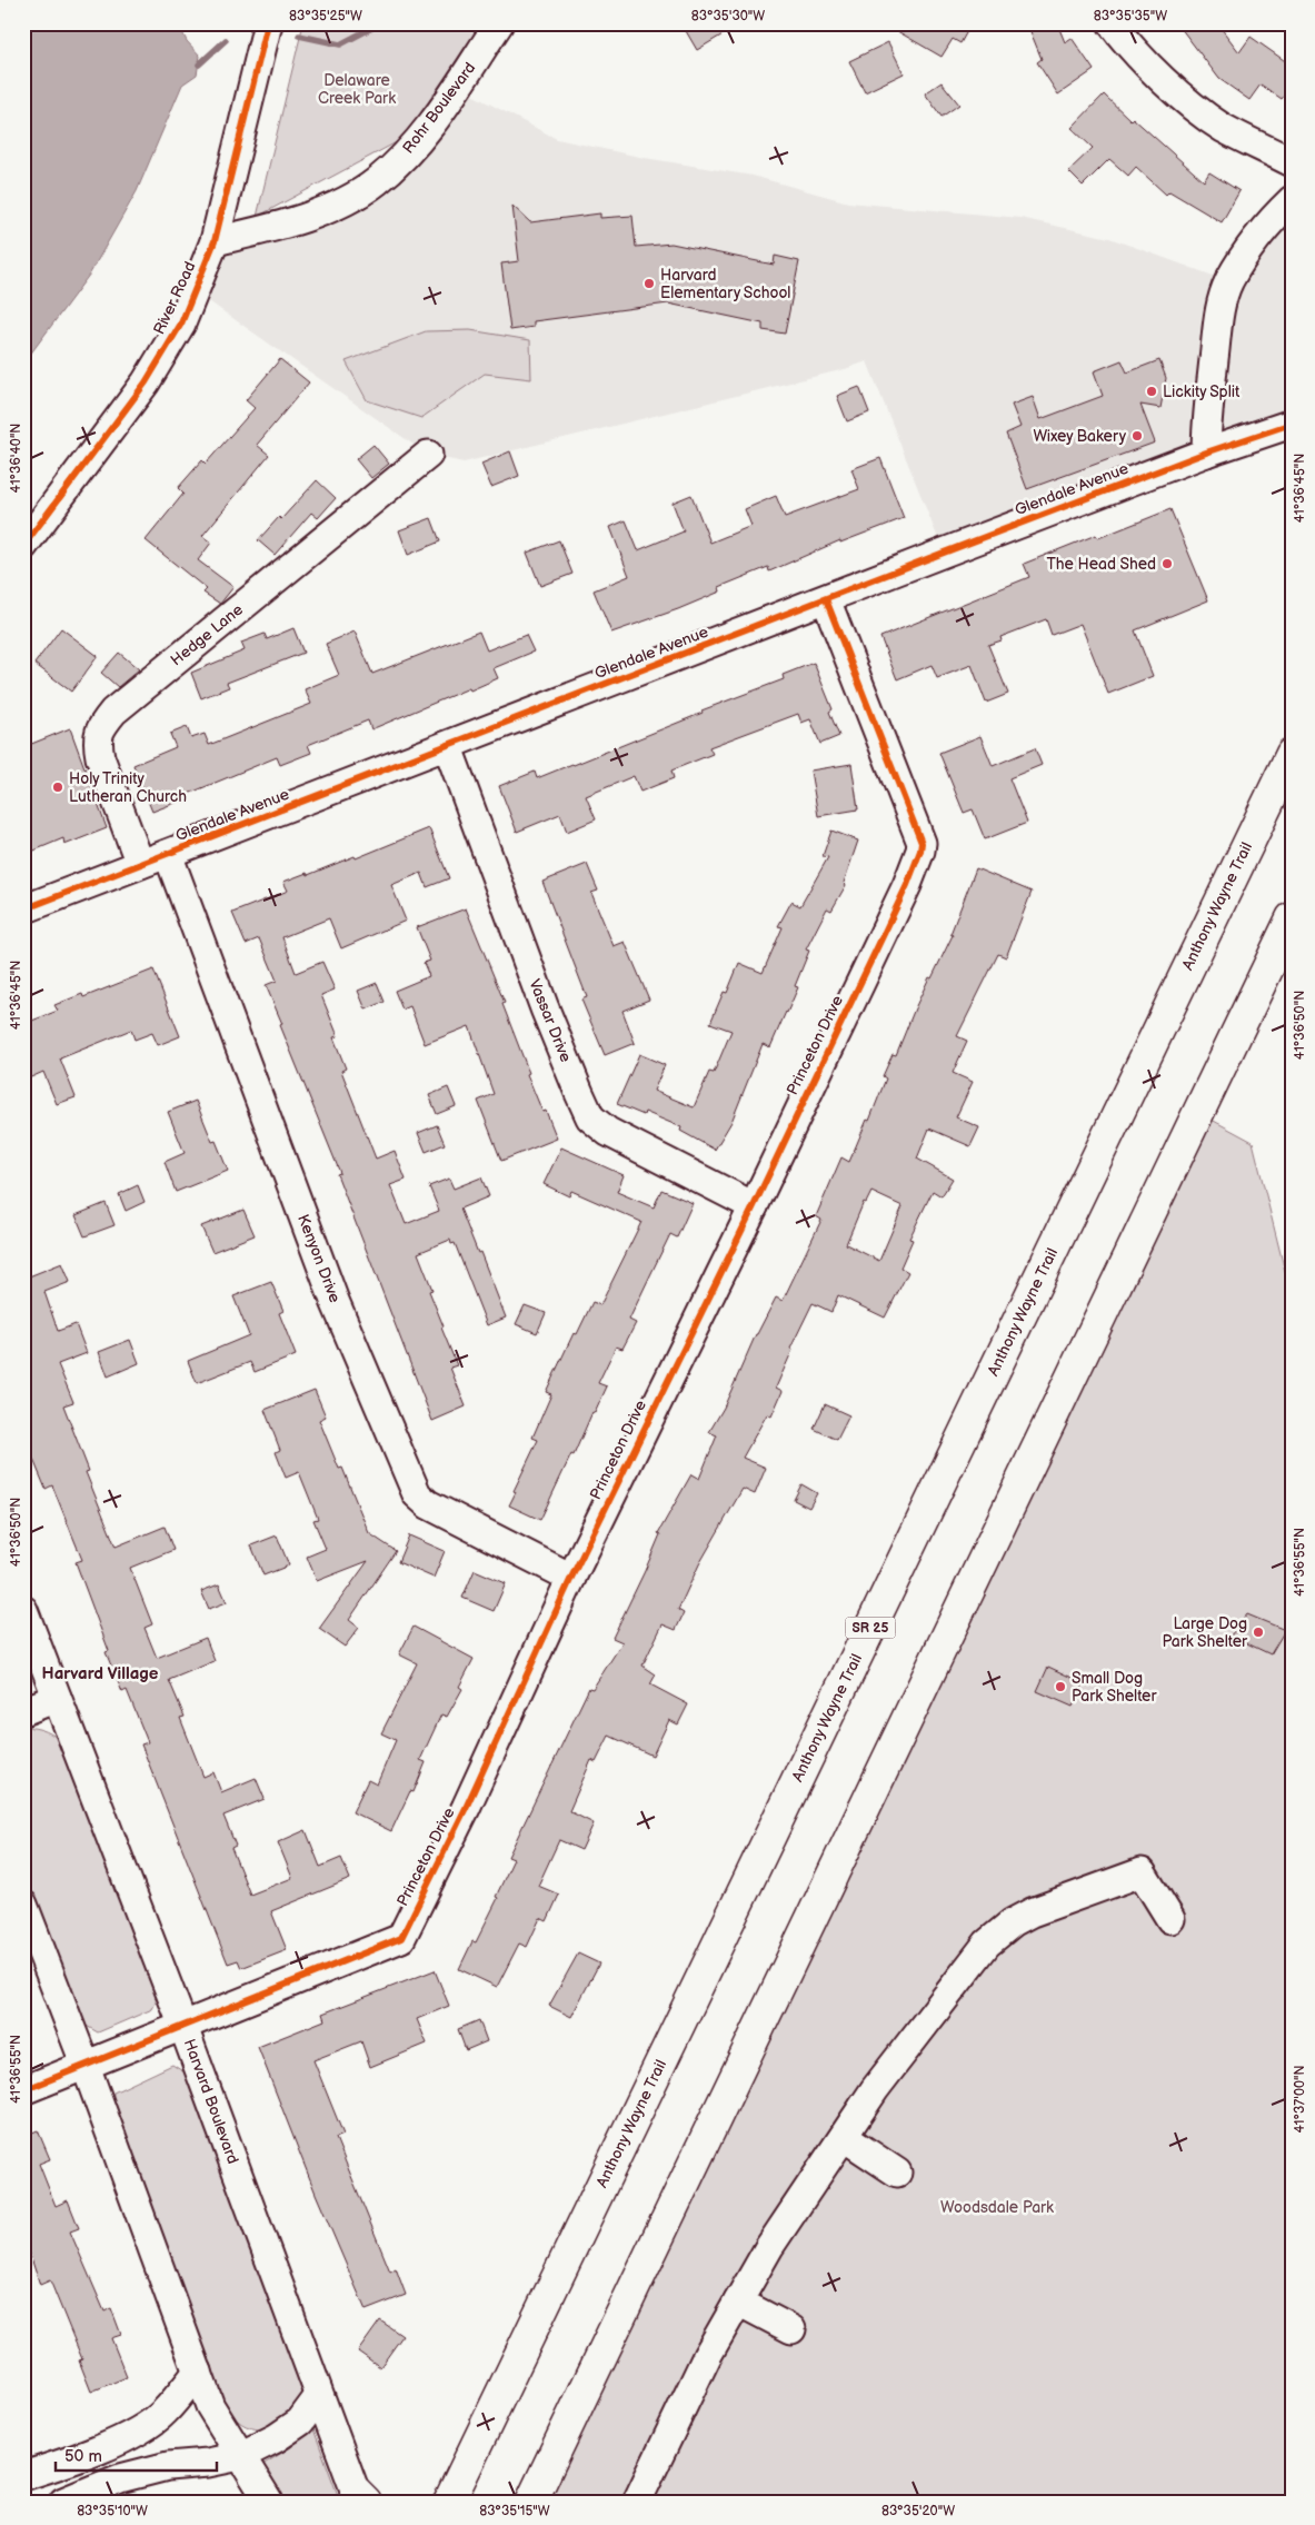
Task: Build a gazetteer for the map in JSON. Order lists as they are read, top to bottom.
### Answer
{
  "streets": {
    "highway": ["Anthony Wayne Trail", "SR 25"],
    "street": [
      "Rohr Boulevard",
      "River Road",
      "Glendale Avenue",
      "Hedge Lane",
      "Vassar Drive",
      "Princeton Drive",
      "Kenyon Drive",
      "Harvard Boulevard"
    ]
  },
  "crossings": [
    ["Rohr Boulevard", "River Road"],
    ["Glendale Avenue", "Hedge Lane"],
    ["Glendale Avenue", "Vassar Drive"],
    ["Glendale Avenue", "Princeton Drive"],
    ["Glendale Avenue", "Kenyon Drive"],
    ["Vassar Drive", "Princeton Drive"],
    ["Princeton Drive", "Kenyon Drive"],
    ["Princeton Drive", "Harvard Boulevard"]
  ],
  "districts": ["Harvard Village"],
  "parks": ["Delaware Creek Park", "Woodsdale Park"],
  "places": [
    "Harvard Elementary School",
    "Lickity Split",
    "Wixey Bakery",
    "The Head Shed",
    "Holy Trinity Lutheran Church",
    "Large Dog Park Shelter",
    "Small Dog Park Shelter"
  ],
  "scale_bar": "50 m",
  "coordinates": [
    "83°35'25\"W",
    "83°35'30\"W",
    "83°35'35\"W",
    "41°36'40\"N",
    "41°36'45\"N",
    "41°36'50\"N",
    "41°36'55\"N",
    "41°37'00\"N",
    "83°35'10\"W",
    "83°35'15\"W",
    "83°35'20\"W"
  ]
}
